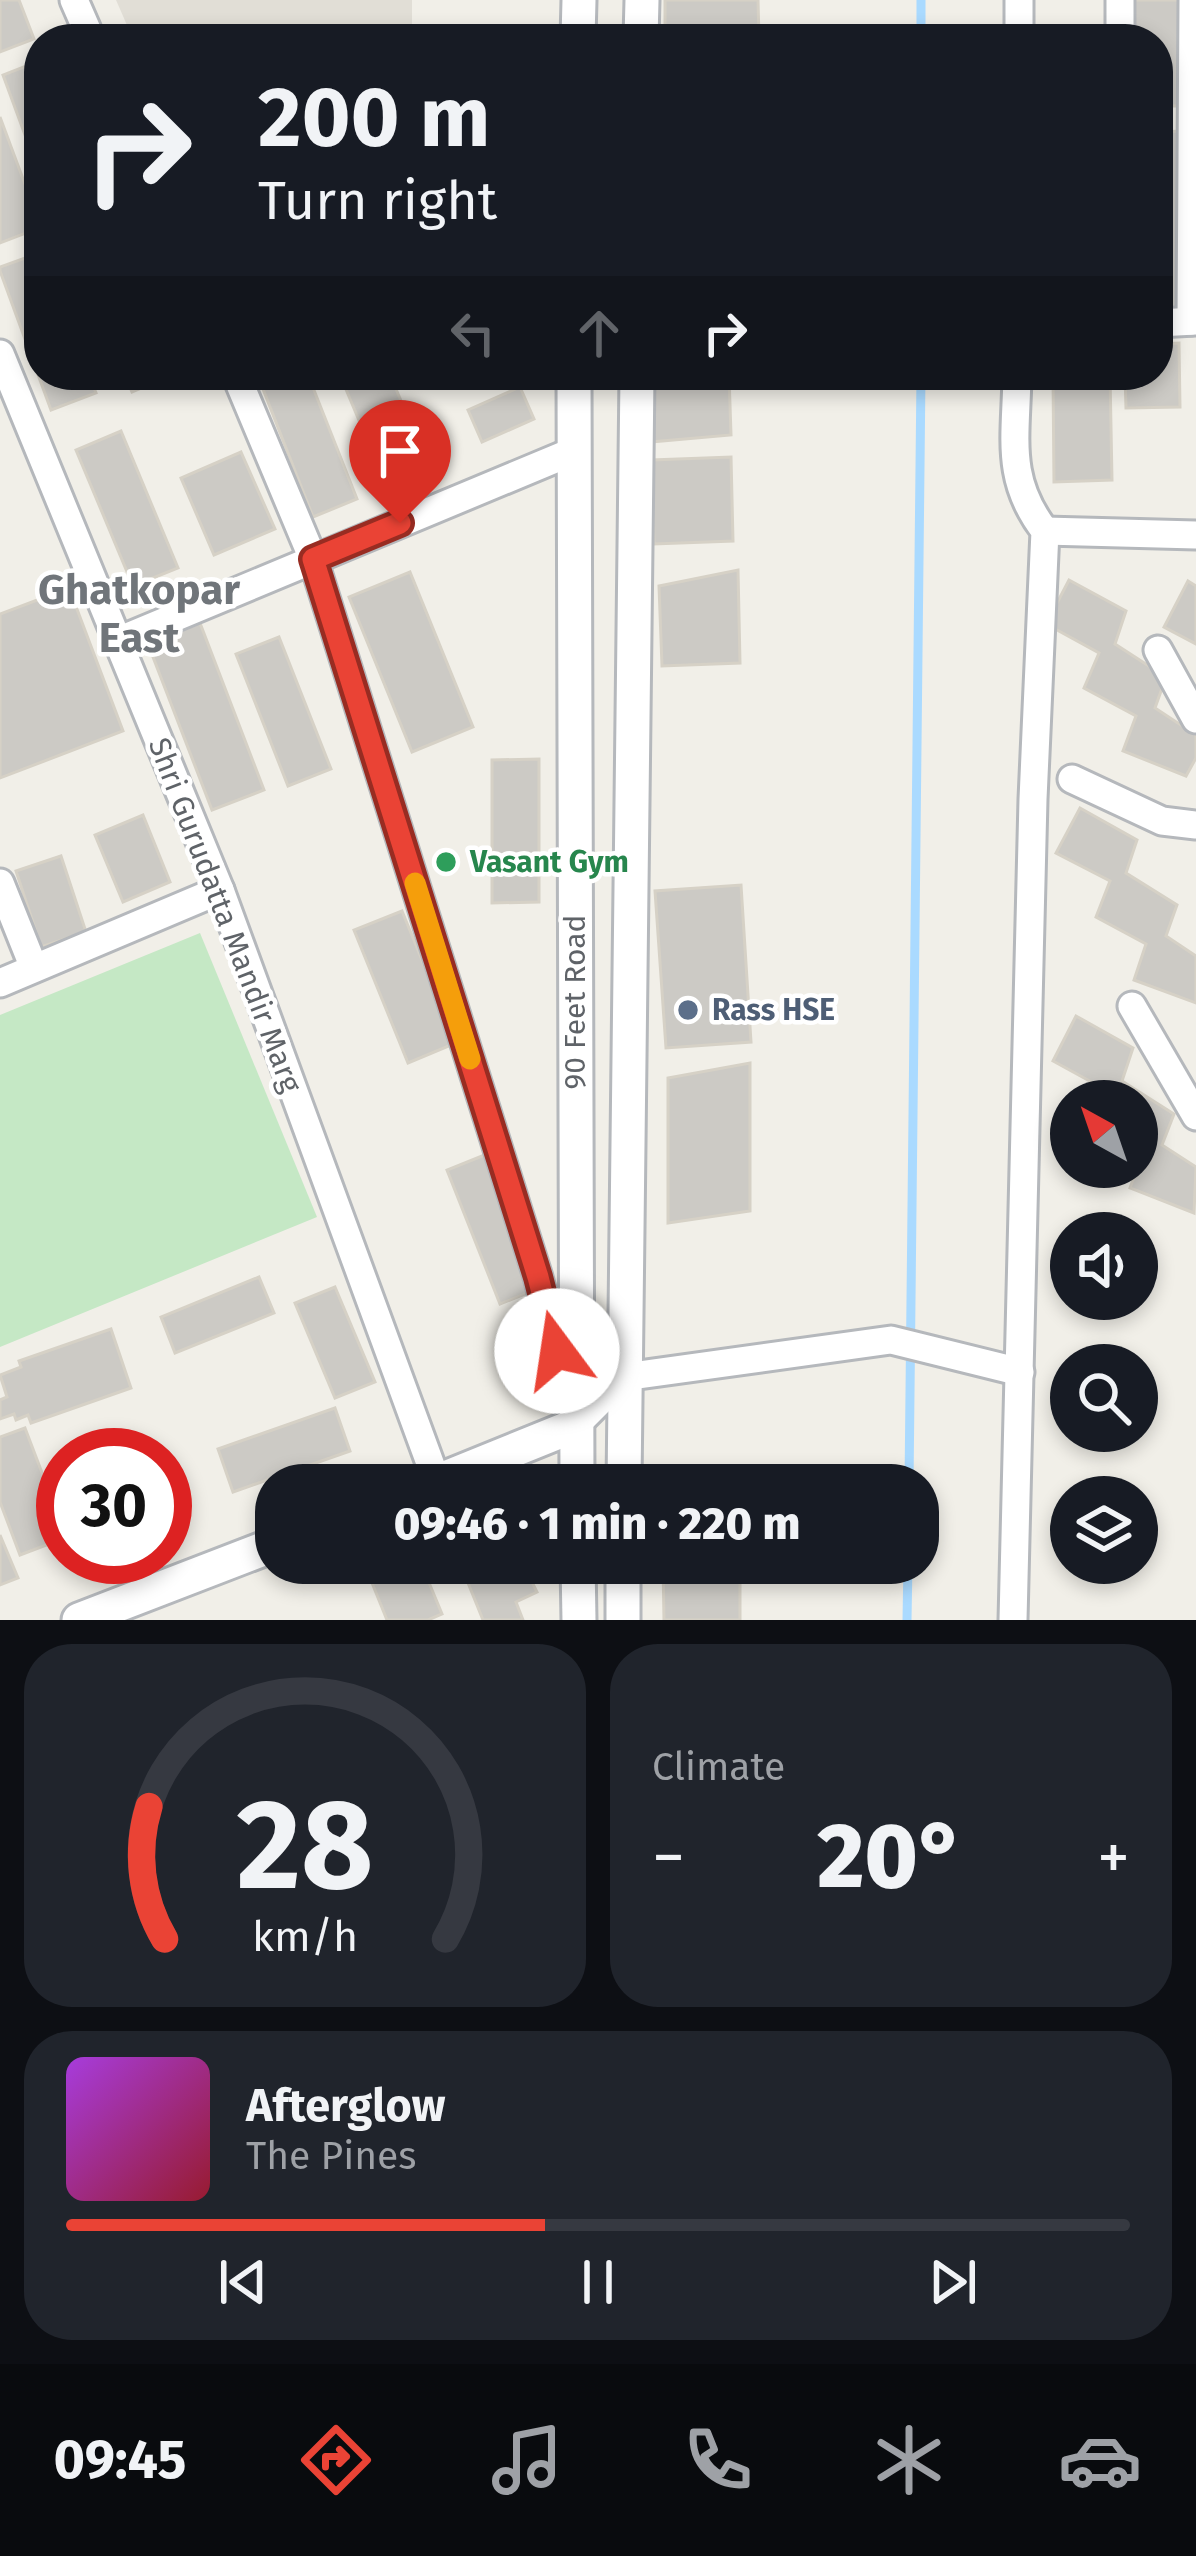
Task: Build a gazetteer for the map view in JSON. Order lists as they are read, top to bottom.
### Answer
{
  "streets": {
    "street": ["Shri Gurudatta Mandir Marg", "90 Feet Road"]
  },
  "districts": ["Ghatkopar East"],
  "places": ["Vasant Gym", "Rass HSE"],
  "north": "top left",
  "page": {
    "turn": ["200 m", "Turn right"],
    "limit": "30",
    "trip": "09:46 · 1 min · 220 m",
    "tile": "Climate",
    "heat": ["−", "20°", "+"],
    "song": ["Afterglow", "The Pines"],
    "tabs": "09:45",
    "gauge": ["28", "km/h"]
  }
}
